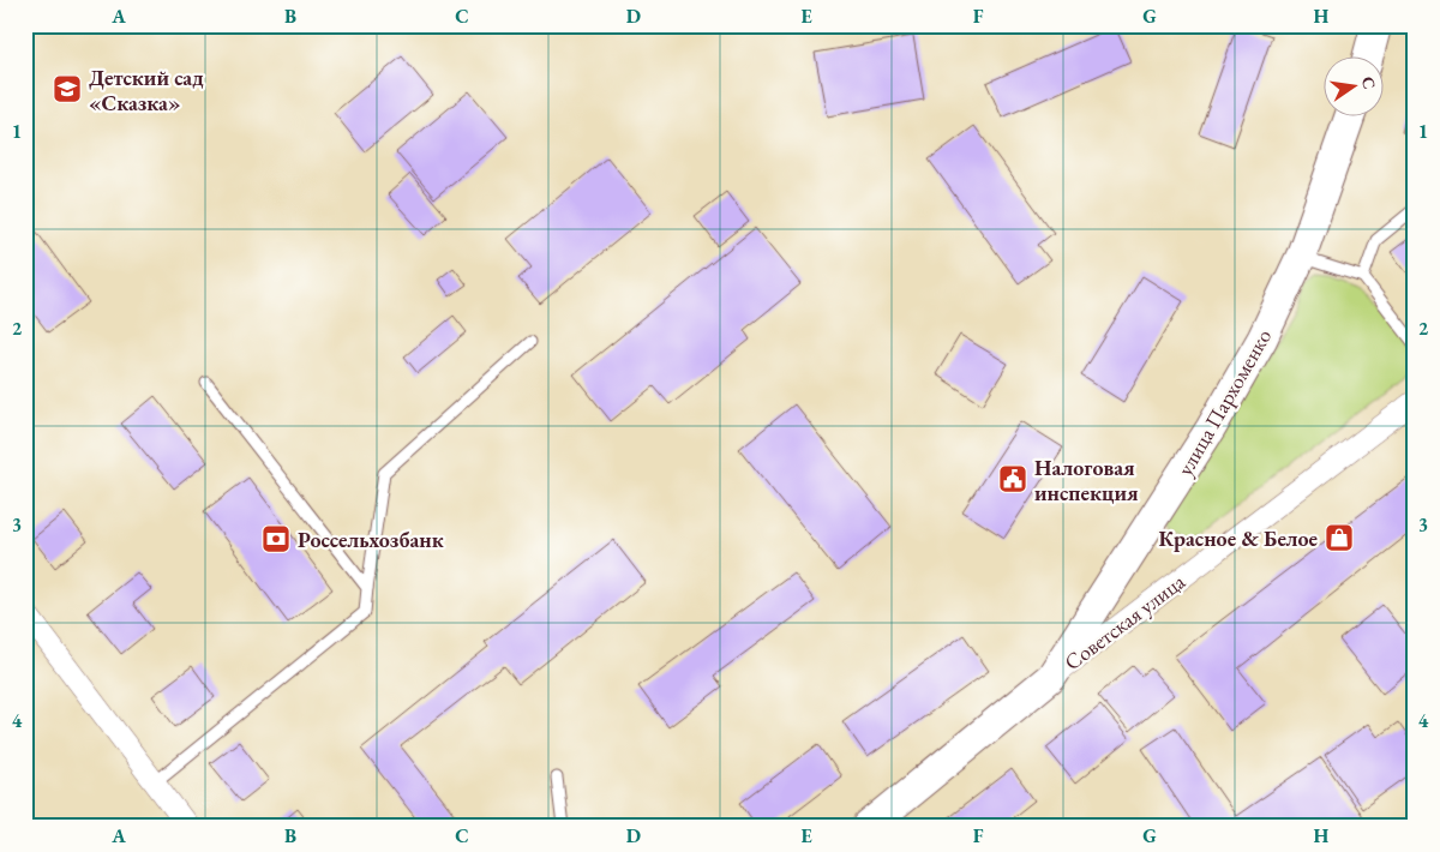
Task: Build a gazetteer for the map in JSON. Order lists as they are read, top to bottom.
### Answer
{
  "streets": {
    "street": ["улица Пархоменко", "Советская улица"]
  },
  "crossings": [
    ["улица Пархоменко", "Советская улица"]
  ],
  "places": {
    "school or university": ["Детский сад «Сказка»"],
    "public building": ["Налоговая инспекция"],
    "shop": ["Красное & Белое"],
    "bank": ["Россельхозбанк"]
  },
  "north": "right",
  "grid": {
    "columns": [
      "A",
      "B",
      "C",
      "D",
      "E",
      "F",
      "G",
      "H"
    ],
    "rows": [
      "1",
      "2",
      "3",
      "4"
    ]
  }
}
